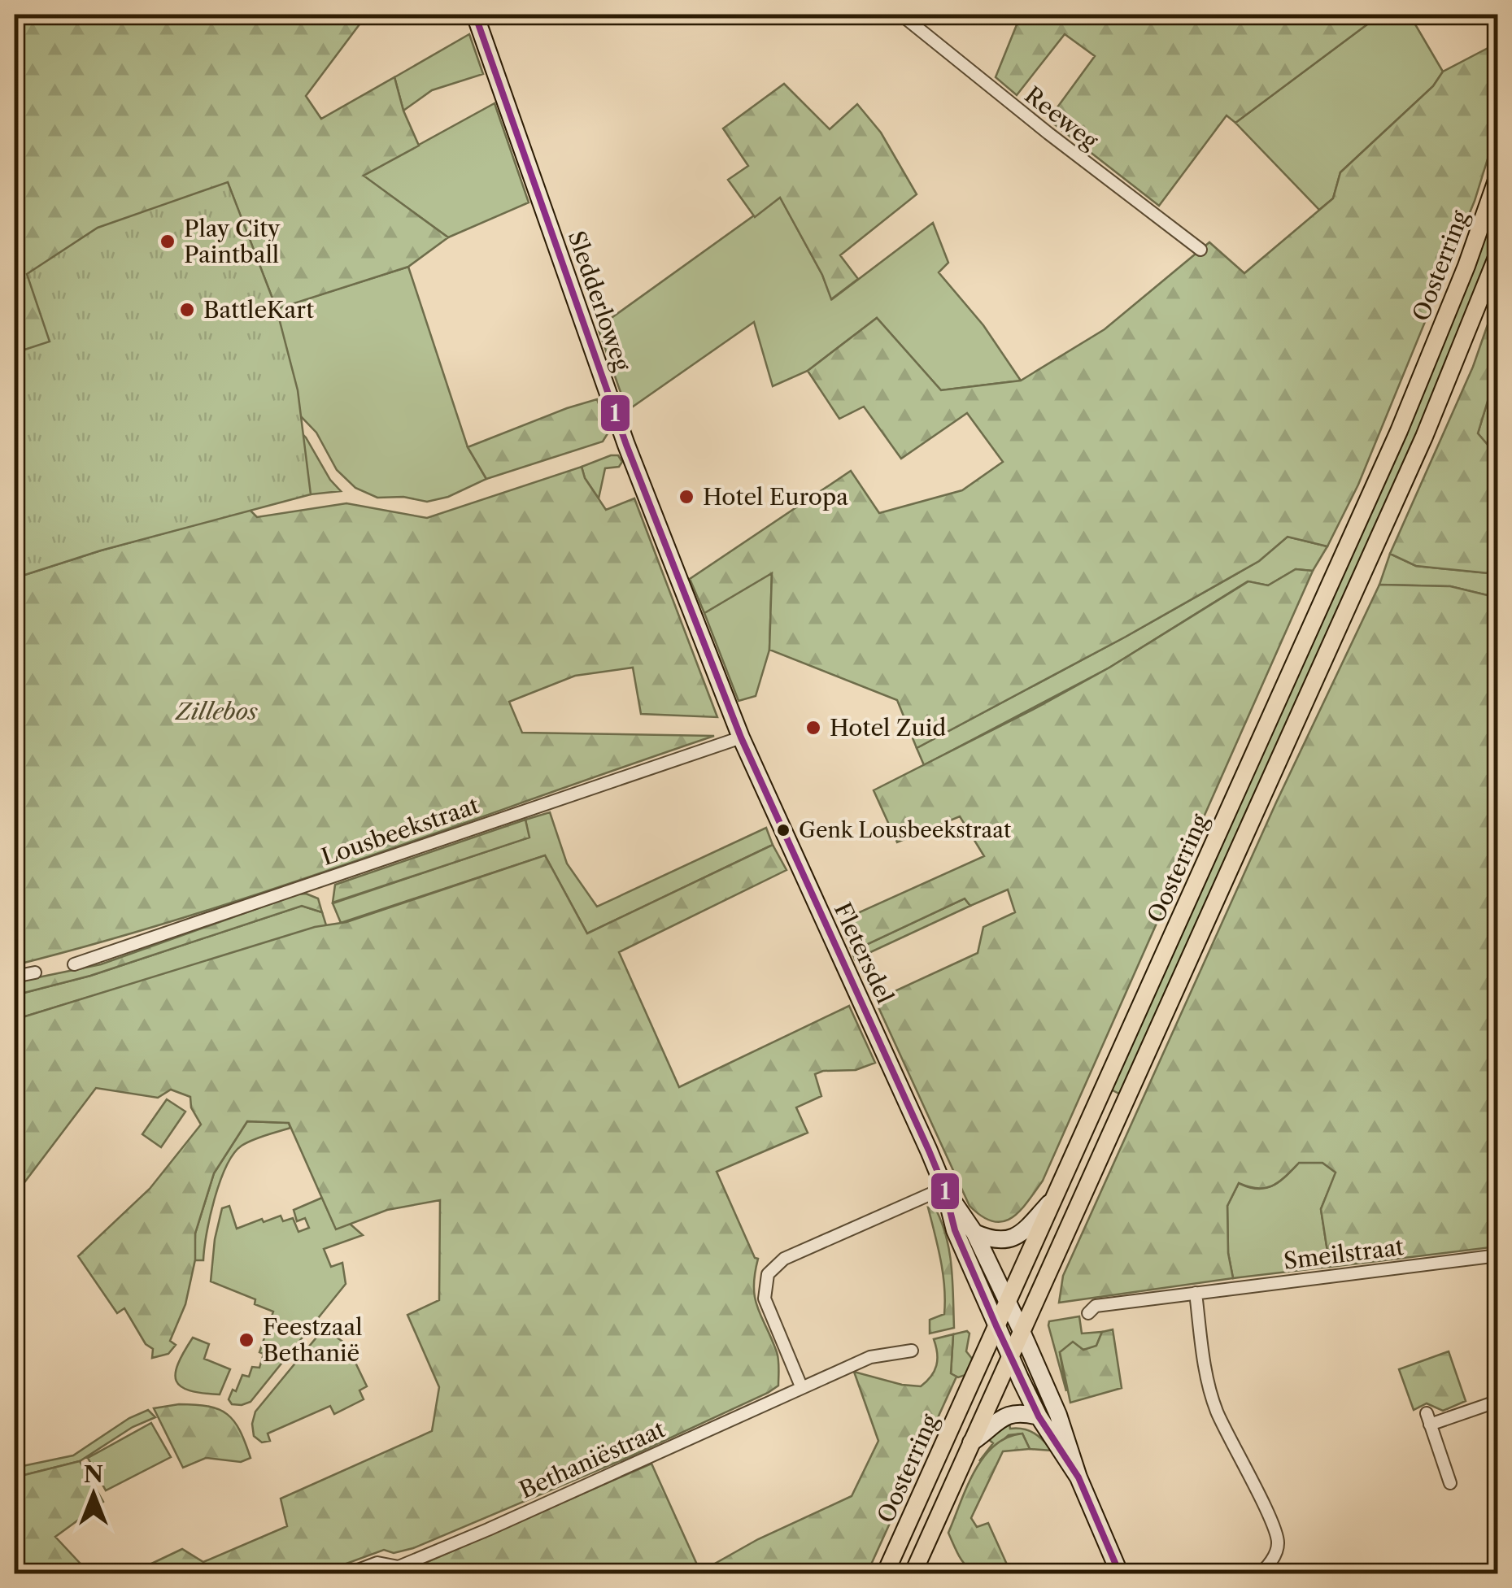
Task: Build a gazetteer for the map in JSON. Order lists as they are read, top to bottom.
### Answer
{
  "streets": {
    "main road": ["Oosterring"],
    "street": [
      "Reeweg",
      "Sledderloweg",
      "Lousbeekstraat",
      "Fletersdel",
      "Smeilstraat",
      "Bethaniëstraat"
    ]
  },
  "crossings": [
    ["Oosterring", "Fletersdel"],
    ["Sledderloweg", "Lousbeekstraat"],
    ["Sledderloweg", "Fletersdel"],
    ["Lousbeekstraat", "Fletersdel"]
  ],
  "parks": ["Zillebos"],
  "places": [
    "Play City Paintball",
    "BattleKart",
    "Hotel Europa",
    "Hotel Zuid",
    "Genk Lousbeekstraat",
    "Feestzaal Bethanië"
  ],
  "lines": ["transit line 1"],
  "north": "top"
}
